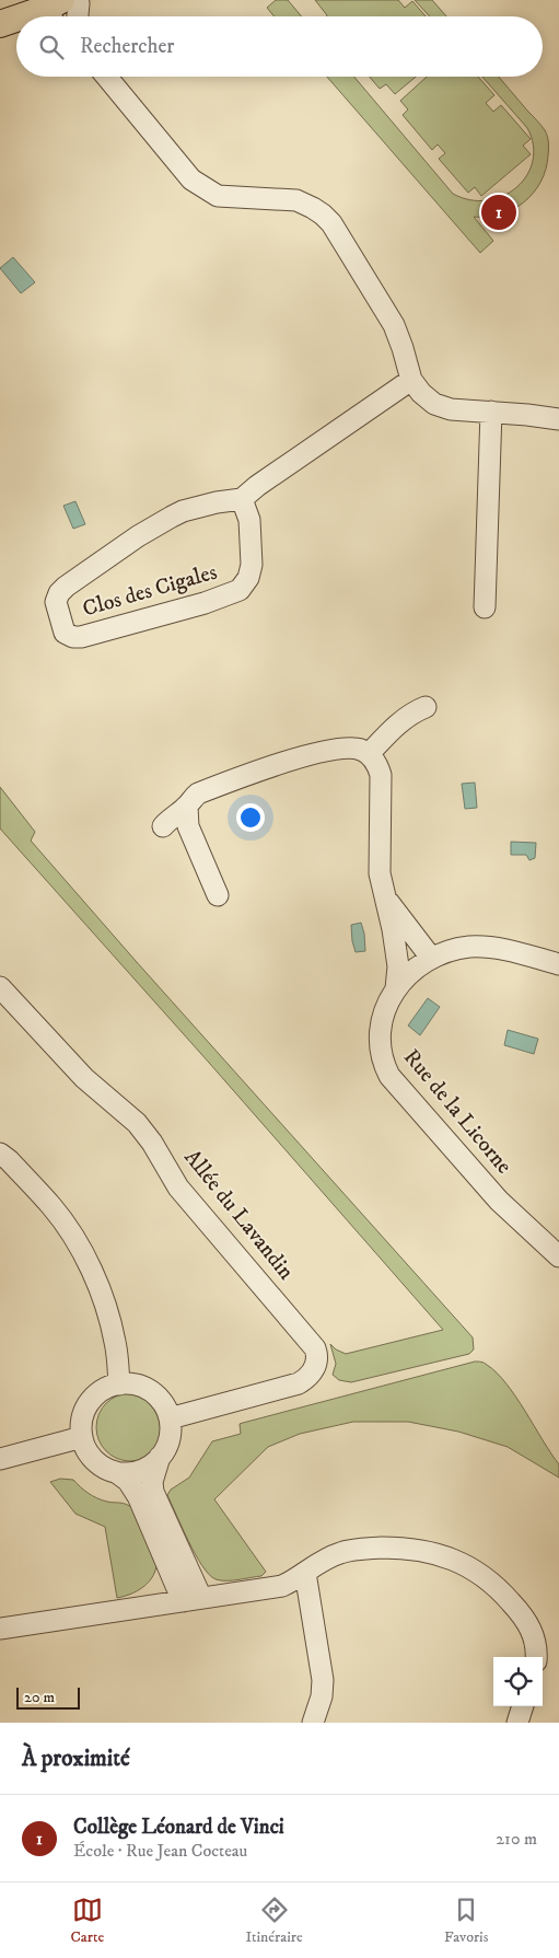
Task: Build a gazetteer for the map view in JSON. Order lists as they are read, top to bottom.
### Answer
{
  "streets": {
    "street": ["Clos des Cigales", "Rue de la Licorne", "Allée du Lavandin"]
  },
  "scale_bar": "20 m",
  "page": {
    "search": "Rechercher",
    "pins": "1",
    "scale": "20 m",
    "heading": "À proximité",
    "list": [
      {
        "mark": "1",
        "name": "Collège Léonard de Vinci",
        "note": "École · Rue Jean Cocteau",
        "value": "210 m"
      }
    ],
    "nav": ["Carte", "Itinéraire", "Favoris"]
  }
}
